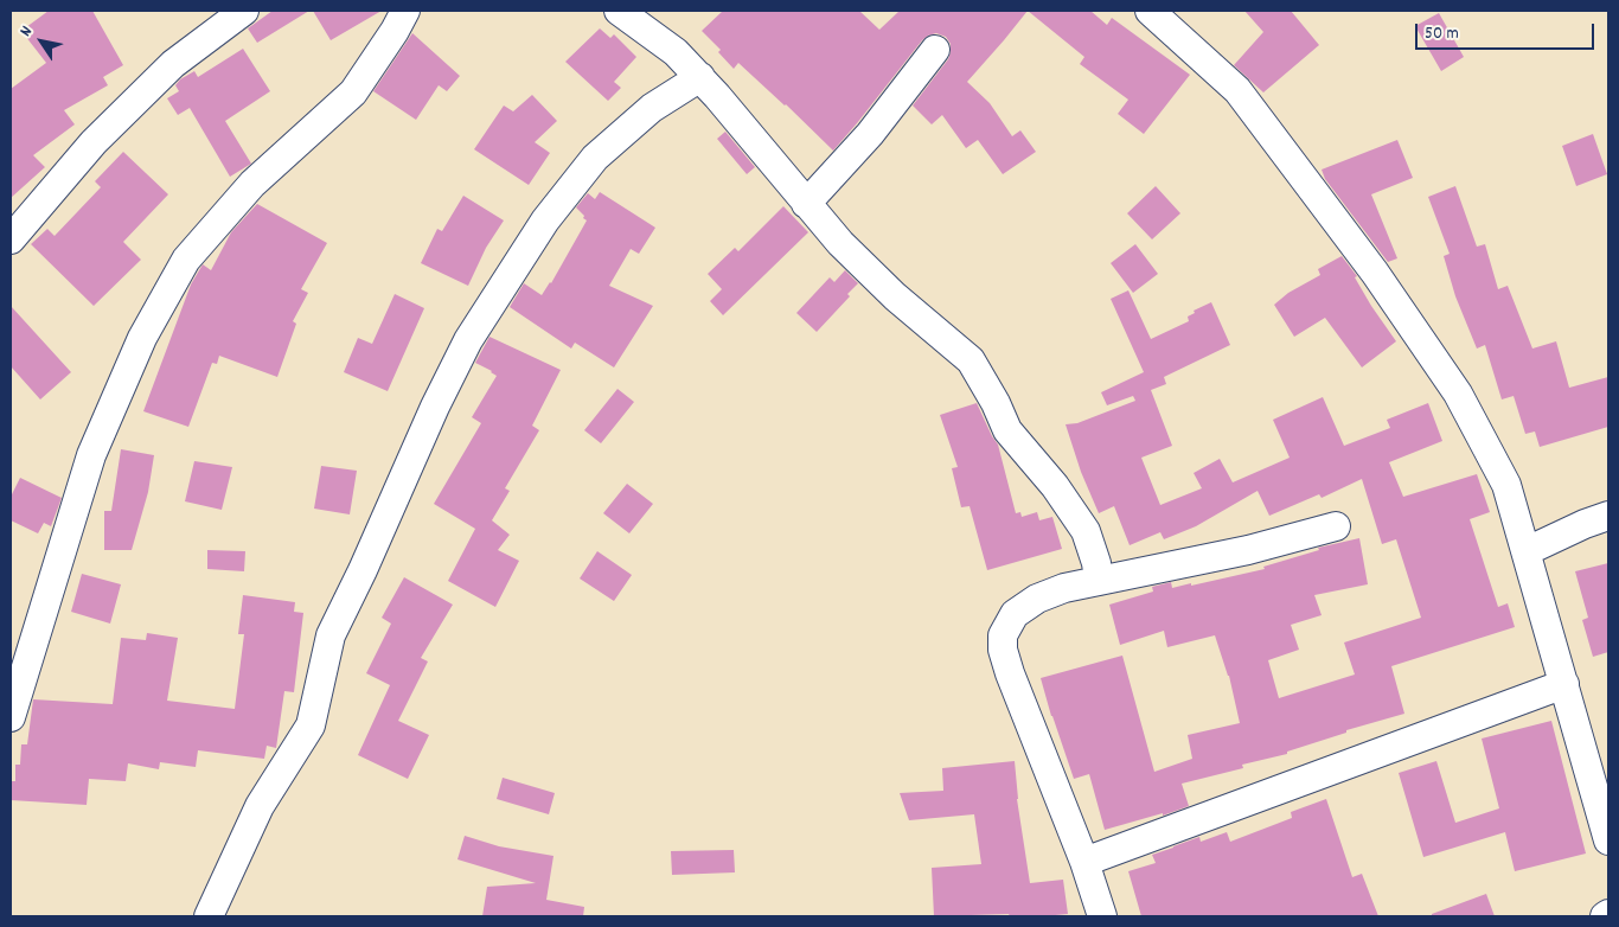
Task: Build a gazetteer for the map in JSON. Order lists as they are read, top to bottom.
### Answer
{
  "scale_bar": "50 m",
  "north": "top left"
}
